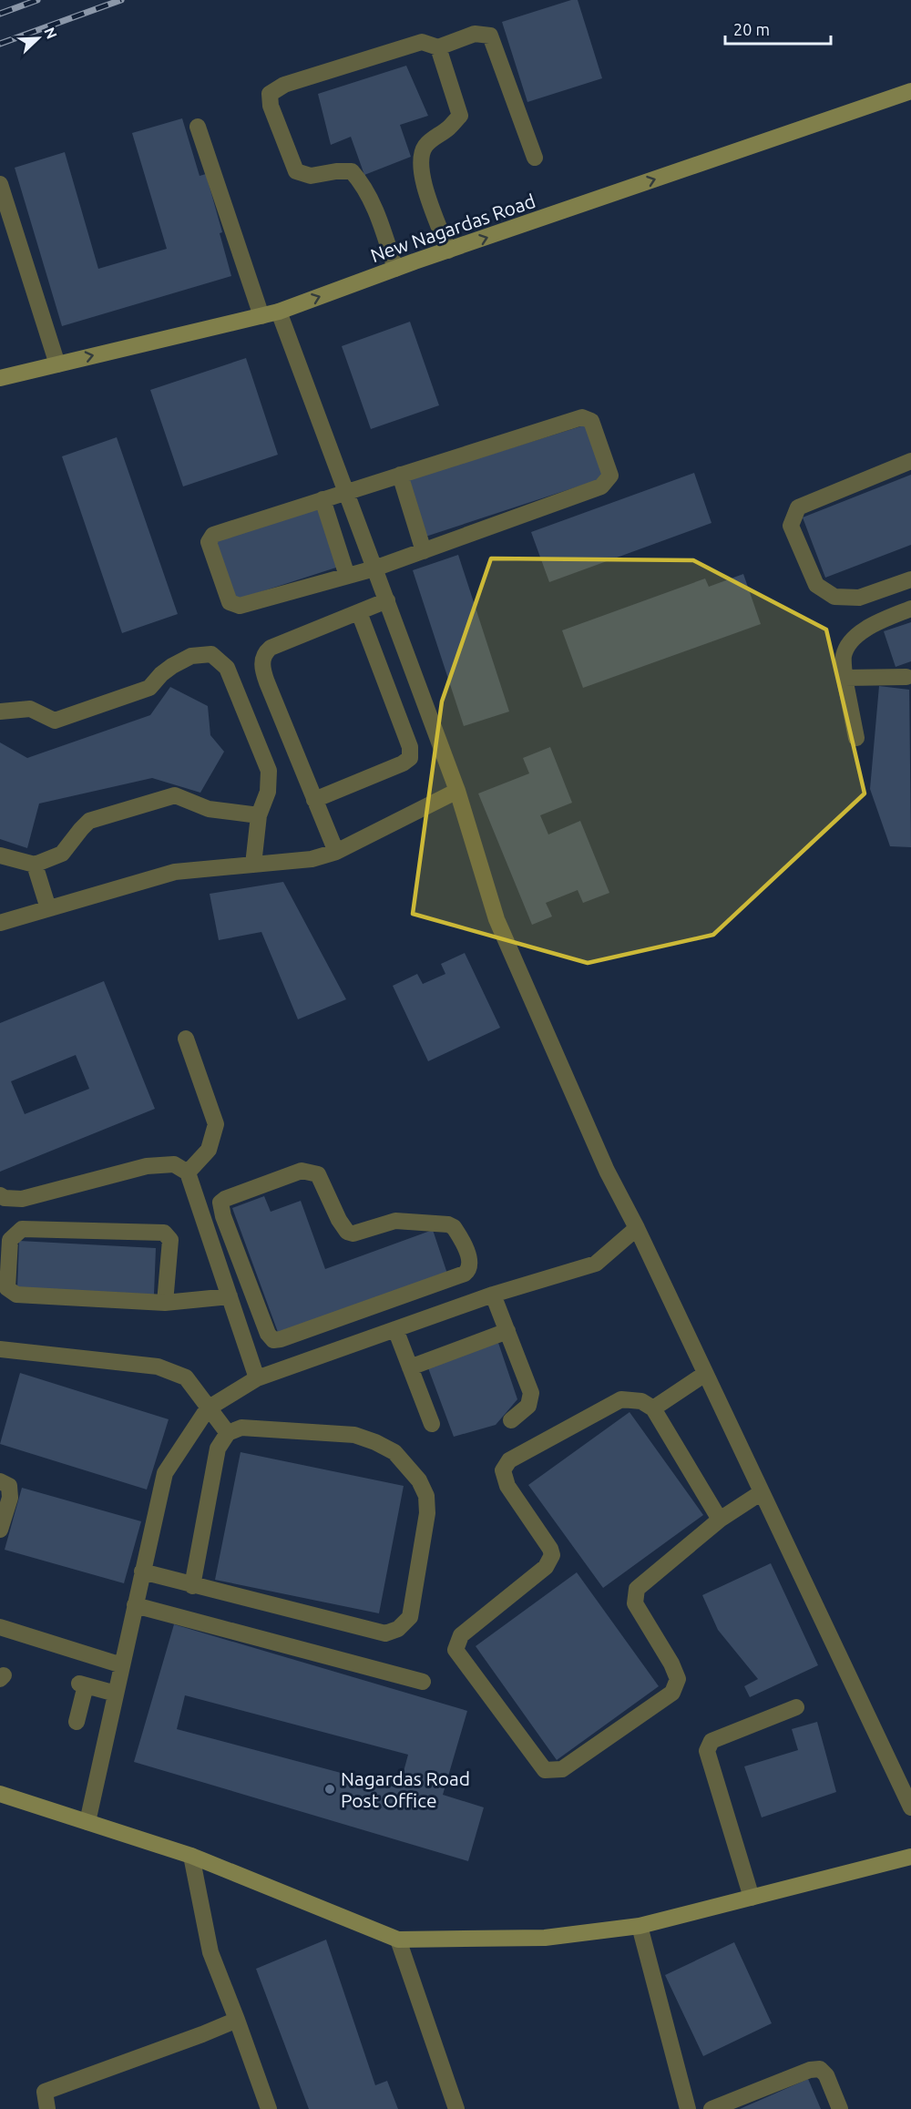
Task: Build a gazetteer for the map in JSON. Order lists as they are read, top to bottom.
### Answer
{
  "streets": {
    "main road": ["New Nagardas Road"]
  },
  "one_way": ["New Nagardas Road"],
  "places": ["Nagardas Road Post Office"],
  "scale_bar": "20 m",
  "north": "top right"
}
